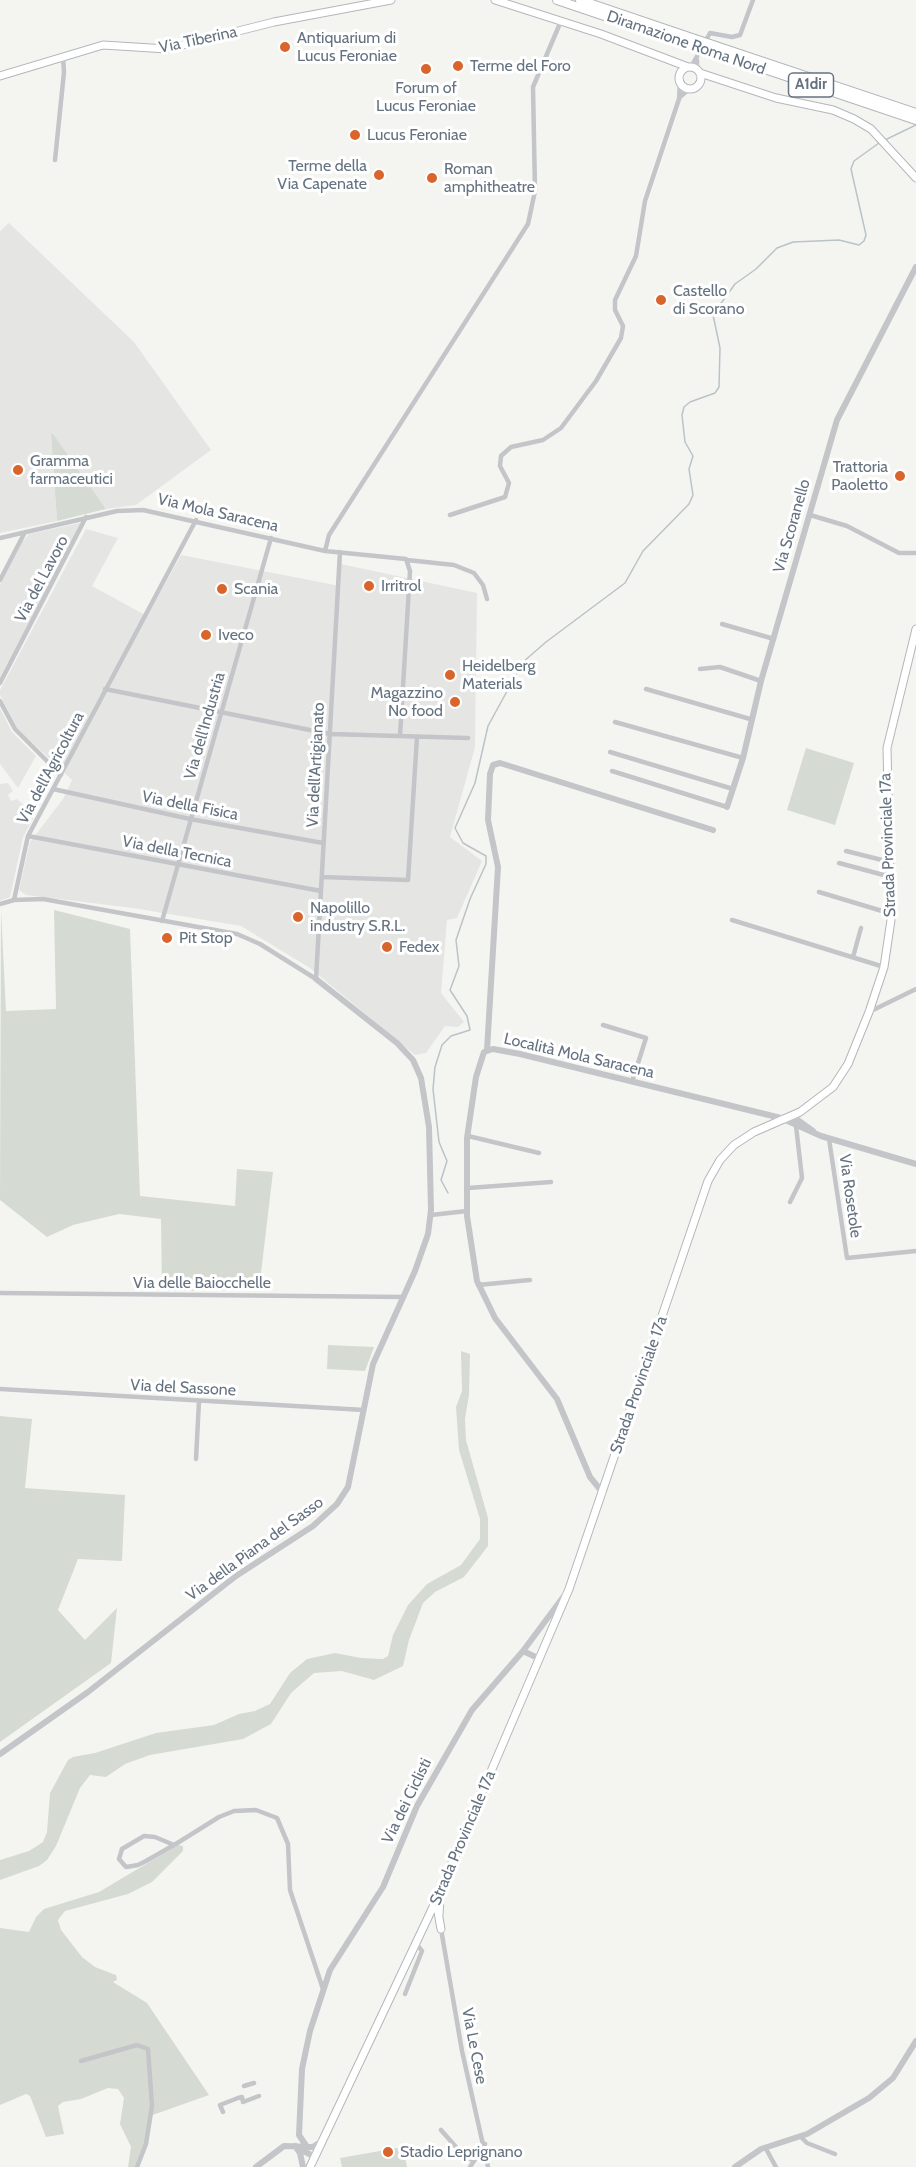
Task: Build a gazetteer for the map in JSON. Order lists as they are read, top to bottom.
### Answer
{
  "streets": {
    "highway": ["Diramazione Roma Nord", "A1dir"],
    "main road": ["Via Tiberina", "Strada Provinciale 17a"],
    "street": [
      "Via Mola Saracena",
      "Via Scoranello",
      "Via del Lavoro",
      "Via dell'Industria",
      "Via dell'Artigianato",
      "Via dell'Agricoltura",
      "Via della Fisica",
      "Via della Tecnica",
      "Località Mola Saracena",
      "Via Rosetole",
      "Via delle Baiocchelle",
      "Via del Sassone",
      "Via della Piana del Sasso",
      "Via dei Ciclisti",
      "Via Le Cese"
    ]
  },
  "crossings": [
    ["Via Mola Saracena", "Via del Lavoro"],
    ["Via Mola Saracena", "Via dell'Industria"],
    ["Via Mola Saracena", "Via dell'Artigianato"],
    ["Via Mola Saracena", "Via dell'Agricoltura"],
    ["Via dell'Industria", "Via della Fisica"],
    ["Via dell'Industria", "Via della Tecnica"],
    ["Via dell'Artigianato", "Via della Fisica"],
    ["Via dell'Artigianato", "Via della Tecnica"],
    ["Via dell'Artigianato", "Via della Piana del Sasso"],
    ["Via dell'Agricoltura", "Via della Fisica"],
    ["Via dell'Agricoltura", "Via della Tecnica"],
    ["Strada Provinciale 17a", "Località Mola Saracena"],
    ["Strada Provinciale 17a", "Via dei Ciclisti"],
    ["Località Mola Saracena", "Via Rosetole"],
    ["Via delle Baiocchelle", "Via della Piana del Sasso"],
    ["Via del Sassone", "Via della Piana del Sasso"]
  ],
  "places": [
    "Antiquarium di Lucus Feroniae",
    "Terme del Foro",
    "Forum of Lucus Feroniae",
    "Lucus Feroniae",
    "Terme della Via Capenate",
    "Roman amphitheatre",
    "Castello di Scorano",
    "Gramma farmaceutici",
    "Trattoria Paoletto",
    "Irritrol",
    "Scania",
    "Iveco",
    "Heidelberg Materials",
    "Magazzino No food",
    "Napolillo industry S.R.L.",
    "Pit Stop",
    "Fedex",
    "Stadio Leprignano"
  ]
}
